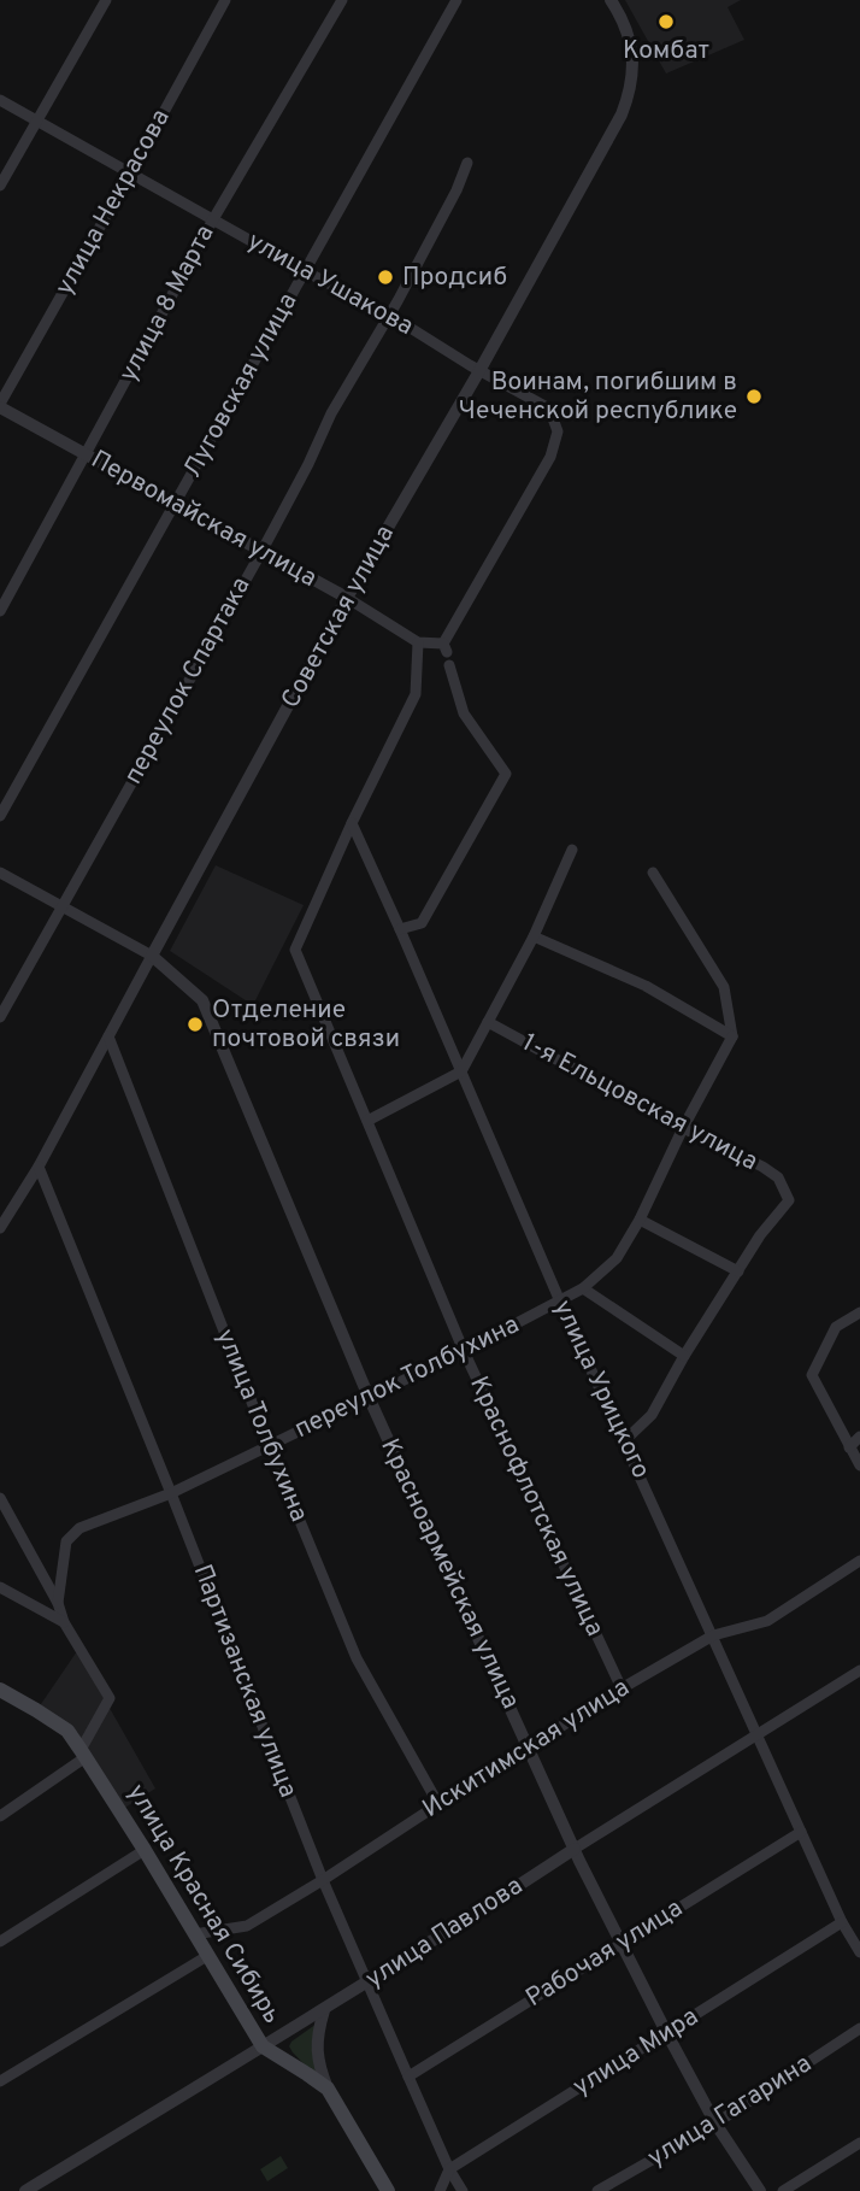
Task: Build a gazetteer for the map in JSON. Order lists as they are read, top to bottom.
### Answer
{
  "streets": {
    "main road": ["улица Красная Сибирь"],
    "street": [
      "улица Некрасова",
      "улица Ушакова",
      "улица 8 Марта",
      "Луговская улица",
      "Первомайская улица",
      "Советская улица",
      "переулок Спартака",
      "1-я Ельцовская улица",
      "переулок Толбухина",
      "улица Урицкого",
      "улица Толбухина",
      "Краснофлотская улица",
      "Красноармейская улица",
      "Партизанская улица",
      "Искитимская улица",
      "улица Павлова",
      "Рабочая улица",
      "улица Мира",
      "улица Гагарина"
    ]
  },
  "crossings": [
    ["улица Некрасова", "улица Ушакова"],
    ["улица Некрасова", "Первомайская улица"],
    ["улица Ушакова", "улица 8 Марта"],
    ["улица Ушакова", "Луговская улица"],
    ["улица Ушакова", "Советская улица"],
    ["улица Ушакова", "переулок Спартака"],
    ["улица 8 Марта", "Первомайская улица"],
    ["Луговская улица", "Первомайская улица"],
    ["Первомайская улица", "Советская улица"],
    ["Первомайская улица", "переулок Спартака"],
    ["Советская улица", "улица Толбухина"],
    ["Советская улица", "Красноармейская улица"],
    ["Советская улица", "Партизанская улица"],
    ["1-я Ельцовская улица", "переулок Толбухина"],
    ["1-я Ельцовская улица", "улица Урицкого"],
    ["переулок Толбухина", "улица Урицкого"],
    ["переулок Толбухина", "улица Толбухина"],
    ["переулок Толбухина", "Краснофлотская улица"],
    ["переулок Толбухина", "Красноармейская улица"],
    ["переулок Толбухина", "Партизанская улица"],
    ["улица Урицкого", "Краснофлотская улица"],
    ["улица Урицкого", "Искитимская улица"],
    ["улица Урицкого", "улица Павлова"],
    ["улица Урицкого", "Рабочая улица"],
    ["улица Урицкого", "улица Мира"],
    ["улица Толбухина", "Искитимская улица"],
    ["Краснофлотская улица", "Искитимская улица"],
    ["Красноармейская улица", "Искитимская улица"],
    ["Красноармейская улица", "улица Павлова"],
    ["Красноармейская улица", "Рабочая улица"],
    ["Красноармейская улица", "улица Мира"],
    ["Красноармейская улица", "улица Гагарина"],
    ["Партизанская улица", "Искитимская улица"],
    ["Партизанская улица", "улица Павлова"],
    ["Партизанская улица", "Рабочая улица"],
    ["Партизанская улица", "улица Мира"],
    ["Искитимская улица", "улица Красная Сибирь"],
    ["улица Красная Сибирь", "улица Павлова"]
  ],
  "places": [
    "Комбат",
    "Продсиб",
    "Воинам, погибшим в Чеченской республике",
    "Отделение почтовой связи"
  ]
}
